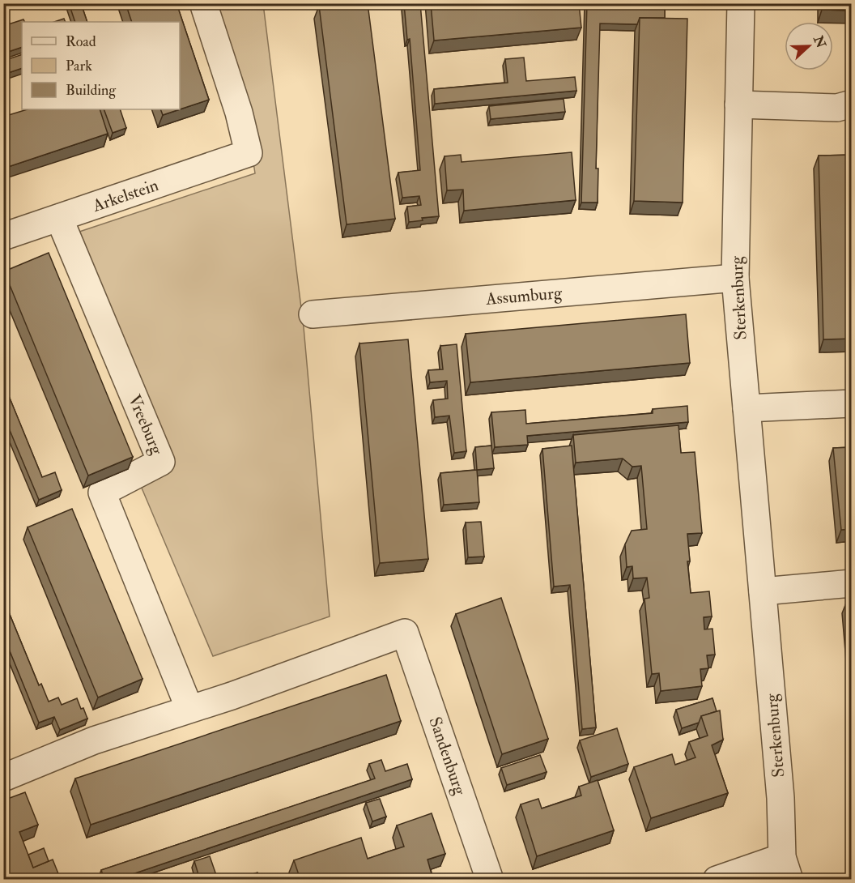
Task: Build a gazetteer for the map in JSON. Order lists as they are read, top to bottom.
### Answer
{
  "streets": {
    "street": [
      "Arkelstein",
      "Assumburg",
      "Sterkenburg",
      "Vreeburg",
      "Sandenburg"
    ]
  },
  "crossings": [
    ["Arkelstein", "Vreeburg"],
    ["Assumburg", "Sterkenburg"],
    ["Vreeburg", "Sandenburg"]
  ],
  "legend": ["Road", "Park", "Building"],
  "north": "right"
}
